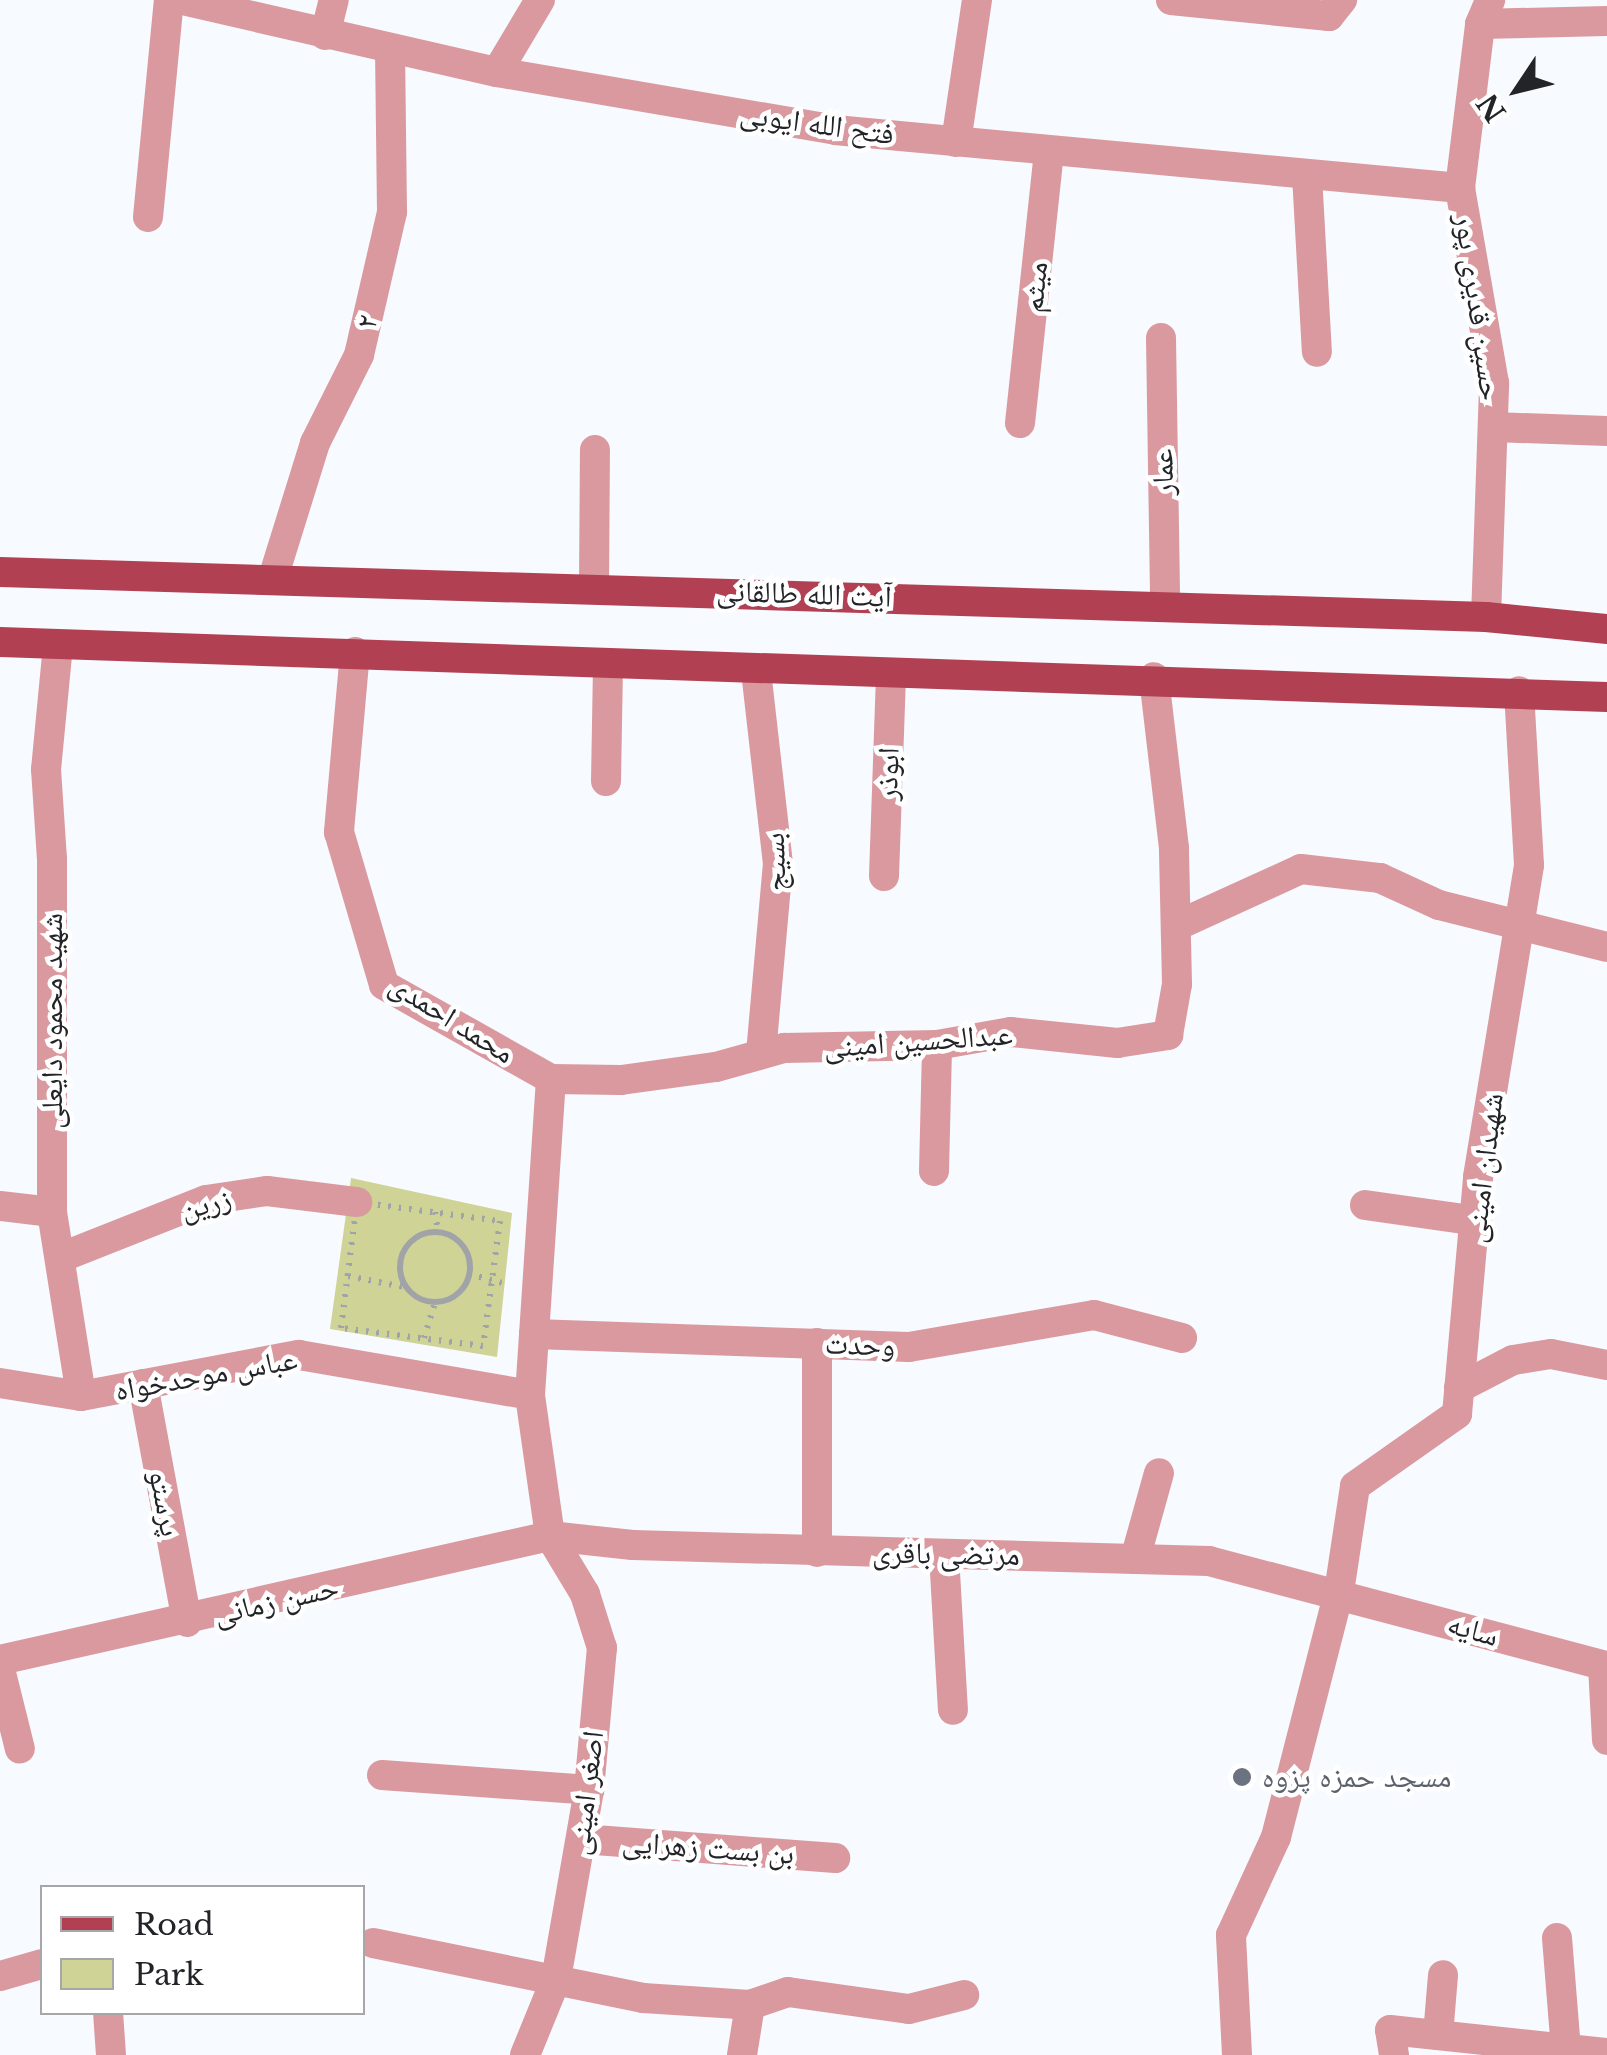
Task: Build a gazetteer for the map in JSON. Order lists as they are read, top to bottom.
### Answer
{
  "streets": {
    "main road": ["آیت الله طالقانی"],
    "street": [
      "فتح الله ایوبی",
      "میثم",
      "حسین قدیری پور",
      "۲",
      "عمار",
      "ابوذر",
      "بسیج",
      "محمد احمدی",
      "شهید محمود دایعلی",
      "عبدالحسین امینی",
      "شهیدان امینی",
      "زرین",
      "وحدت",
      "عباس موحدخواه",
      "پرستو",
      "مرتضی باقری",
      "حسن زمانی",
      "سایه",
      "اصغر امینی",
      "بن بست زهرایی"
    ]
  },
  "crossings": [
    ["فتح الله ایوبی", "میثم"],
    ["فتح الله ایوبی", "حسین قدیری پور"],
    ["فتح الله ایوبی", "۲"],
    ["حسین قدیری پور", "آیت الله طالقانی"],
    ["۲", "آیت الله طالقانی"],
    ["عمار", "آیت الله طالقانی"],
    ["بسیج", "عبدالحسین امینی"],
    ["محمد احمدی", "عبدالحسین امینی"],
    ["شهید محمود دایعلی", "زرین"],
    ["شهید محمود دایعلی", "عباس موحدخواه"],
    ["شهیدان امینی", "مرتضی باقری"],
    ["شهیدان امینی", "سایه"],
    ["عباس موحدخواه", "پرستو"],
    ["پرستو", "حسن زمانی"],
    ["مرتضی باقری", "حسن زمانی"],
    ["مرتضی باقری", "سایه"],
    ["مرتضی باقری", "اصغر امینی"],
    ["حسن زمانی", "اصغر امینی"],
    ["اصغر امینی", "بن بست زهرایی"]
  ],
  "places": ["مسجد حمزه پزوه"],
  "legend": ["Road", "Park"],
  "north": "bottom left"
}
